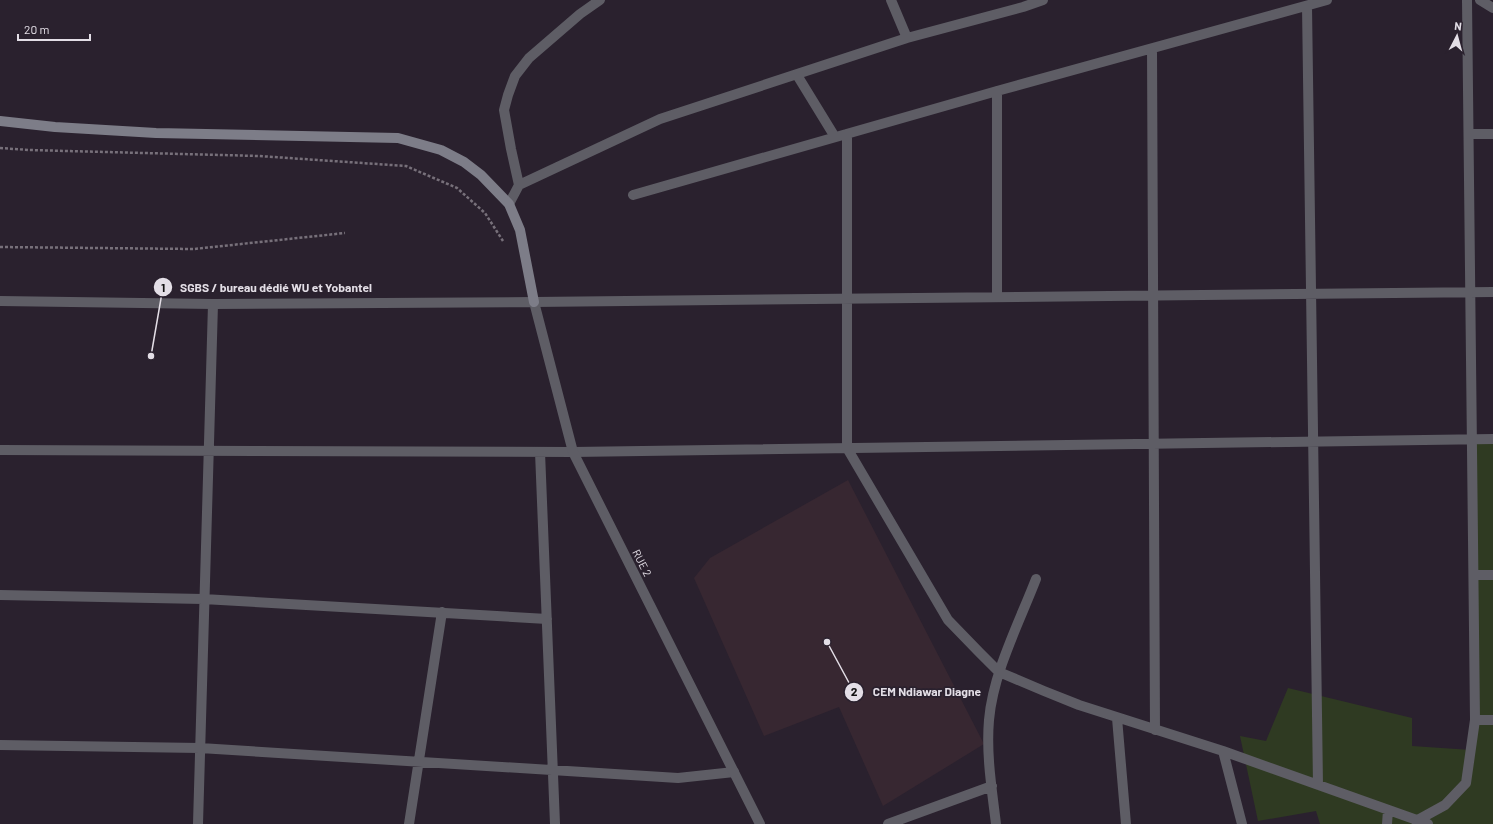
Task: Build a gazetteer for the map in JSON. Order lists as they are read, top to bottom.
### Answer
{
  "streets": {
    "street": ["RUE 2"]
  },
  "places": ["SGBS / bureau dédié WU et Yobantel", "CEM Ndiawar Diagne"],
  "scale_bar": "20 m",
  "north": "top"
}
